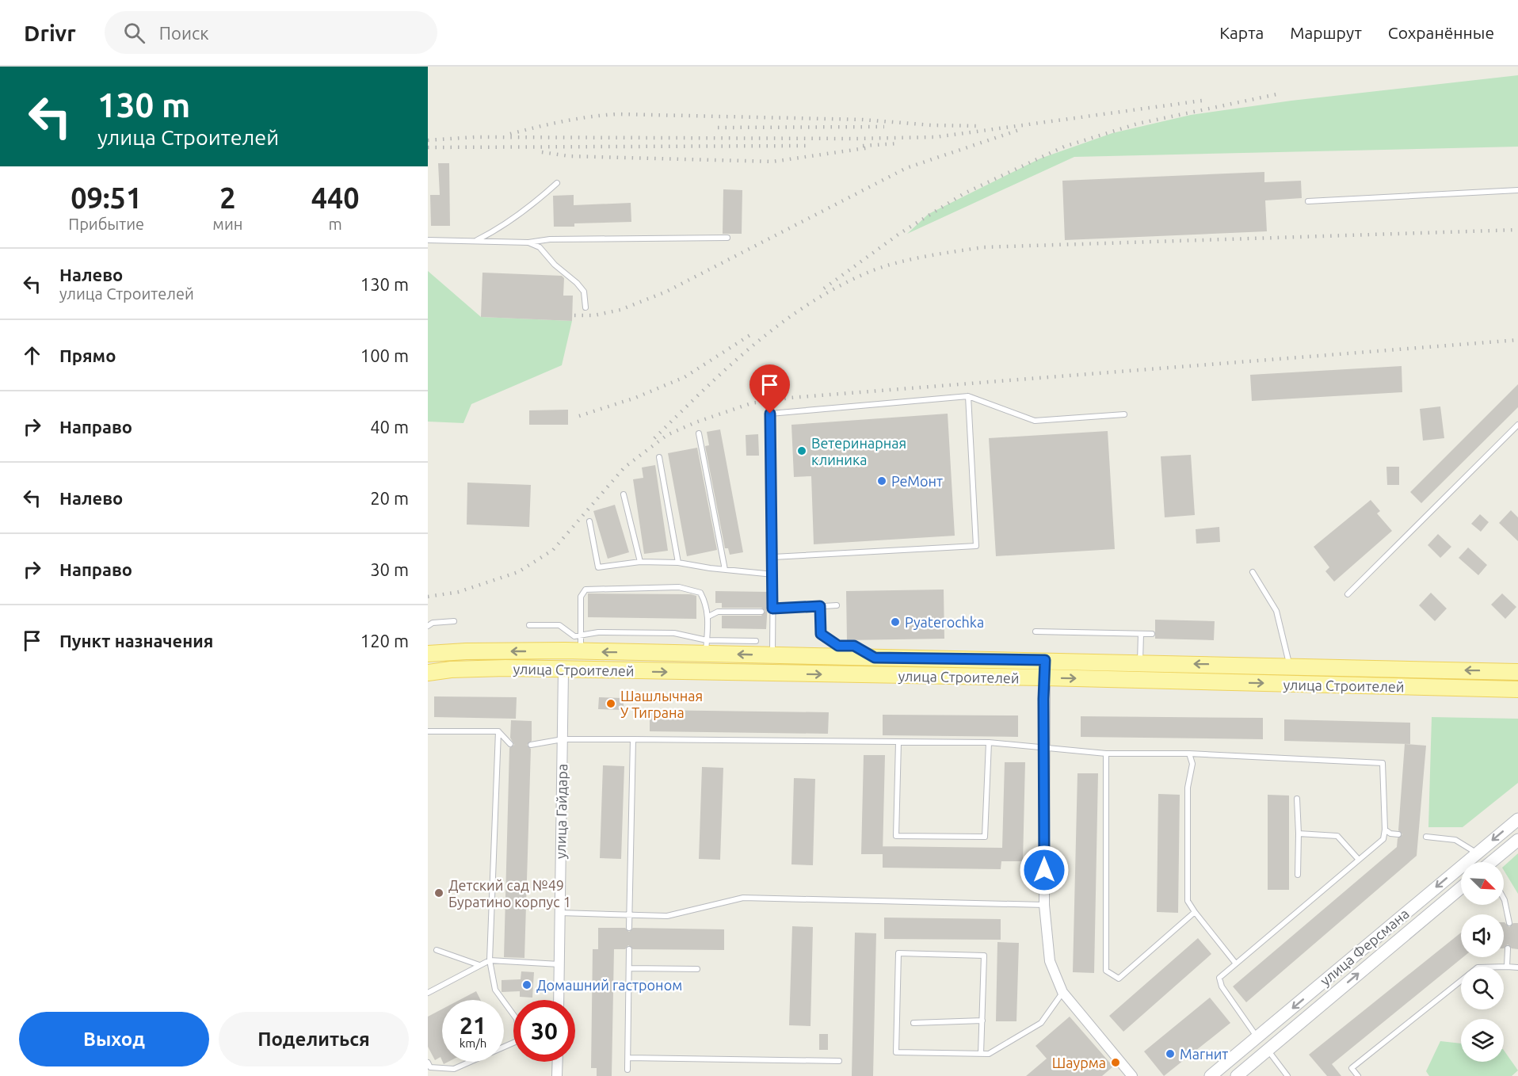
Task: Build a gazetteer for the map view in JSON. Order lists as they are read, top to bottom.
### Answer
{
  "streets": {
    "main road": ["улица Строителей"],
    "street": ["улица Гайдара", "улица Ферсмана"]
  },
  "crossings": [
    ["улица Строителей", "улица Гайдара"]
  ],
  "places": [
    "Ветеринарная клиника",
    "РеМонт",
    "Pyaterochka",
    "Шашлычная У Тиграна",
    "Детский сад №49 Буратино корпус 1",
    "Домашний гастроном",
    "Магнит",
    "Шаурма"
  ],
  "north": "bottom right",
  "page": {
    "header": "Drivr",
    "search": "Поиск",
    "nav": ["Карта", "Маршрут", "Сохранённые"],
    "turn": ["130 m", "улица Строителей"],
    "eta": [
      "09:51",
      "Прибытие",
      "2",
      "мин",
      "440",
      "m"
    ],
    "list": [
      {
        "name": "Налево",
        "note": "улица Строителей",
        "value": "130 m"
      },
      {
        "name": "Прямо",
        "value": "100 m"
      },
      {
        "name": "Направо",
        "value": "40 m"
      },
      {
        "name": "Налево",
        "value": "20 m"
      },
      {
        "name": "Направо",
        "value": "30 m"
      },
      {
        "name": "Пункт назначения",
        "value": "120 m"
      }
    ],
    "speed": "21 km/h",
    "limit": "30",
    "buttons": ["Выход", "Поделиться"]
  }
}
